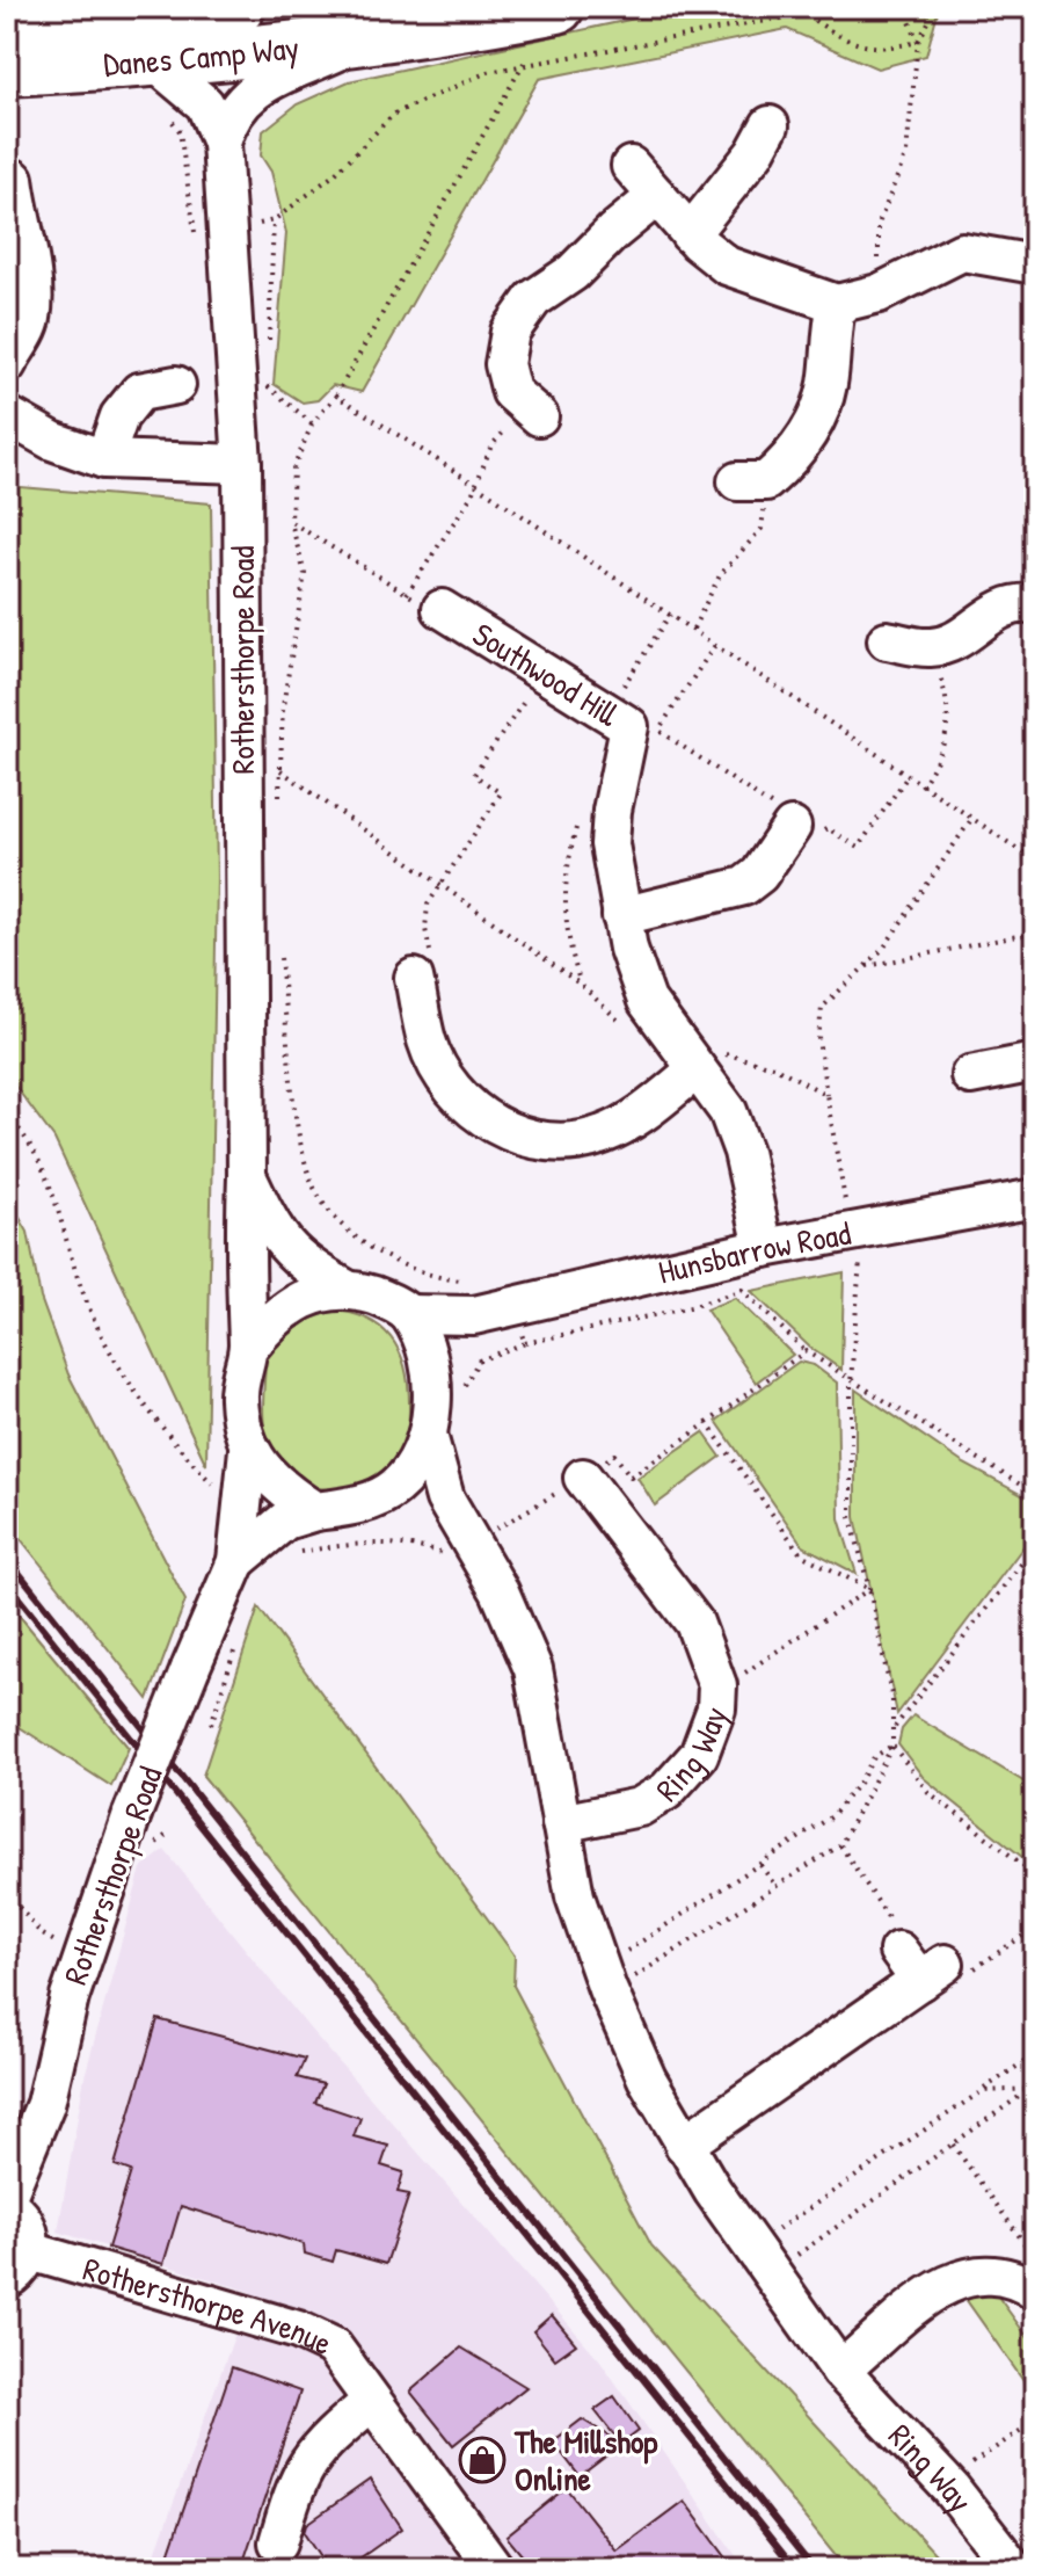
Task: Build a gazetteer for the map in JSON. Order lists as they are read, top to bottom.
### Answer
{
  "streets": {
    "highway": ["Danes Camp Way"],
    "street": [
      "Rothersthorpe Road",
      "Southwood Hill",
      "Hunsbarrow Road",
      "Ring Way",
      "Rothersthorpe Avenue"
    ]
  },
  "crossings": [
    ["Danes Camp Way", "Rothersthorpe Road"],
    ["Rothersthorpe Road", "Hunsbarrow Road"],
    ["Rothersthorpe Road", "Ring Way"],
    ["Southwood Hill", "Hunsbarrow Road"],
    ["Hunsbarrow Road", "Ring Way"]
  ],
  "places": {
    "shop": ["The Millshop Online"]
  }
}
